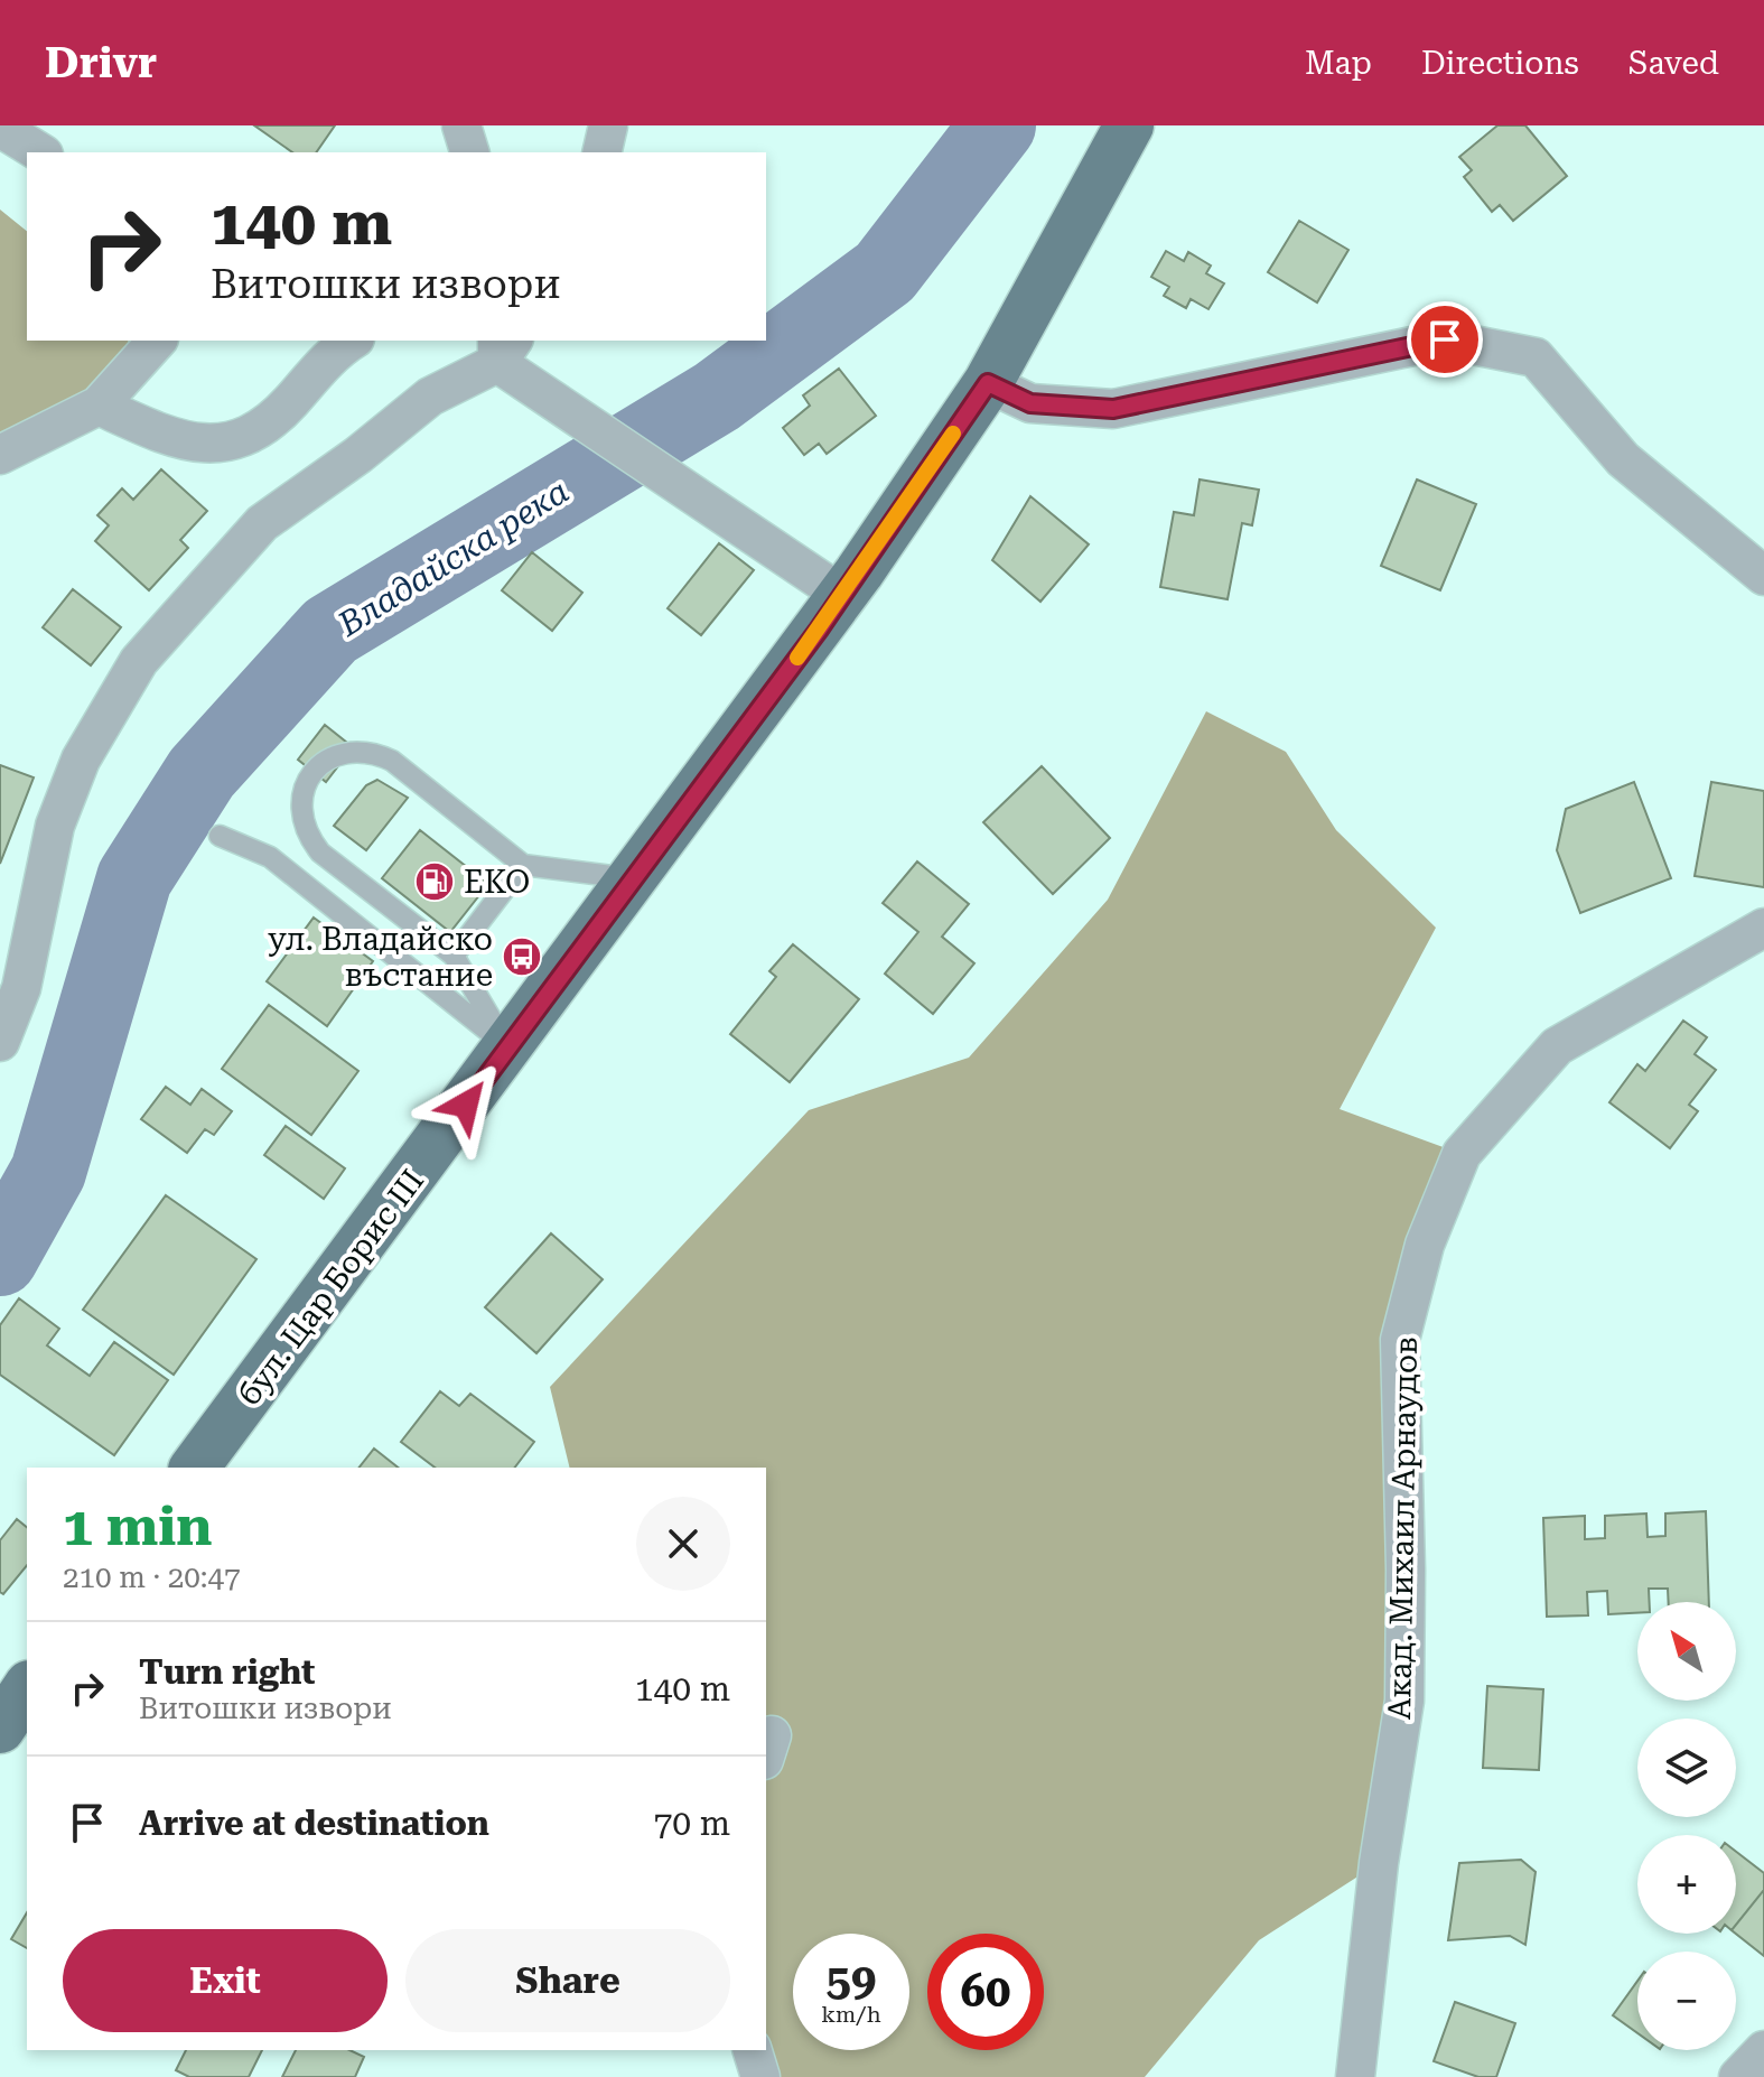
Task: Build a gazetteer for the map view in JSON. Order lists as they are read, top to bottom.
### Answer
{
  "streets": {
    "main road": ["бул. Цар Борис III"],
    "street": ["Акад. Михаил Арнаудов"]
  },
  "water": ["Владайска река"],
  "places": {
    "fuel station": ["EKO"],
    "bus stop": ["ул. Владайско въстание"]
  },
  "north": "top left",
  "page": {
    "header": "Drivr",
    "nav": ["Map", "Directions", "Saved"],
    "turn": ["140 m", "Витошки извори"],
    "heading": ["1 min", "210 m · 20:47"],
    "map_buttons": ["+", "−"],
    "list": [
      {
        "name": "Turn right",
        "note": "Витошки извори",
        "value": "140 m"
      },
      {
        "name": "Arrive at destination",
        "value": "70 m"
      }
    ],
    "buttons": ["Exit", "Share"],
    "speed": "59 km/h",
    "limit": "60"
  }
}
